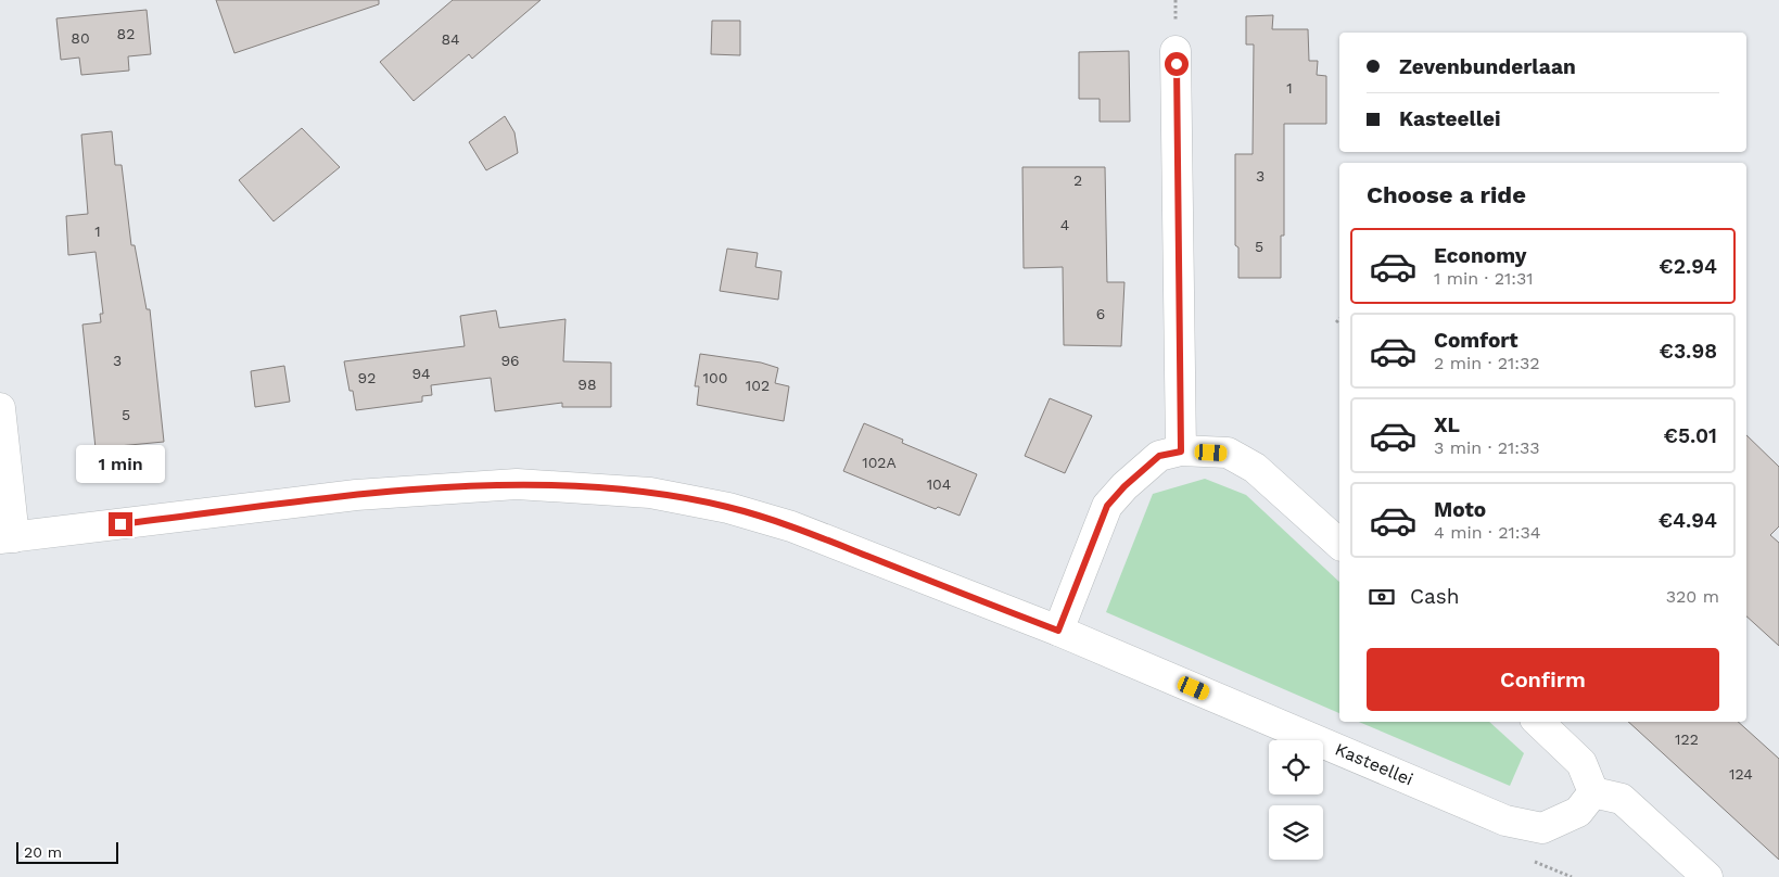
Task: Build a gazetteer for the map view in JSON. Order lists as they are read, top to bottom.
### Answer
{
  "streets": {
    "street": ["Kasteellei"]
  },
  "house_numbers": [
    "82",
    "80",
    "84",
    "1",
    "3",
    "2",
    "4",
    "1",
    "5",
    "6",
    "3",
    "96",
    "94",
    "92",
    "100",
    "98",
    "102",
    "5",
    "102A",
    "104",
    "122",
    "124"
  ],
  "scale_bar": "20 m",
  "page": {
    "banner": ["Zevenbunderlaan", "Kasteellei"],
    "heading": "Choose a ride",
    "list": [
      {
        "name": "Economy",
        "note": "1 min · 21:31",
        "value": "€2.94"
      },
      {
        "name": "Comfort",
        "note": "2 min · 21:32",
        "value": "€3.98"
      },
      {
        "name": "XL",
        "note": "3 min · 21:33",
        "value": "€5.01"
      },
      {
        "name": "Moto",
        "note": "4 min · 21:34",
        "value": "€4.94"
      }
    ],
    "bubble": "1 min",
    "pay": ["Cash", "320 m"],
    "buttons": "Confirm",
    "scale": "20 m"
  }
}
